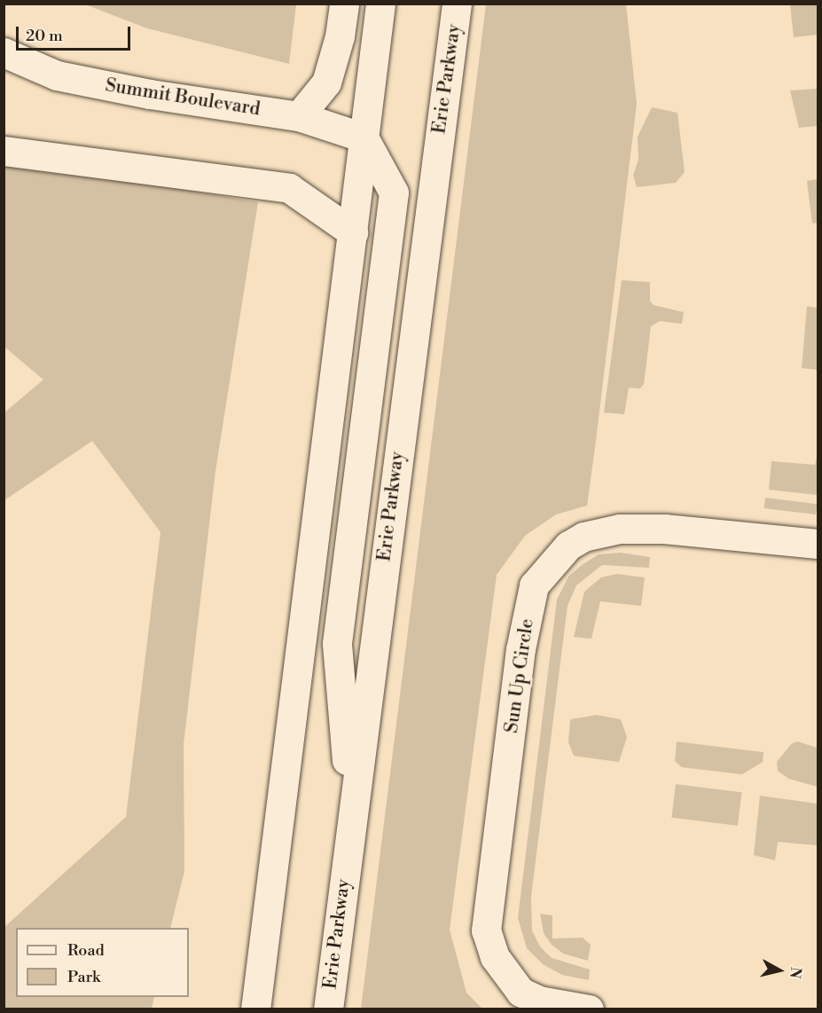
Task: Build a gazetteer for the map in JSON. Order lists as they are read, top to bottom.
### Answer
{
  "streets": {
    "main road": ["Erie Parkway", "Summit Boulevard", "Sun Up Circle"]
  },
  "legend": ["Road", "Park"],
  "scale_bar": "20 m",
  "north": "right"
}
